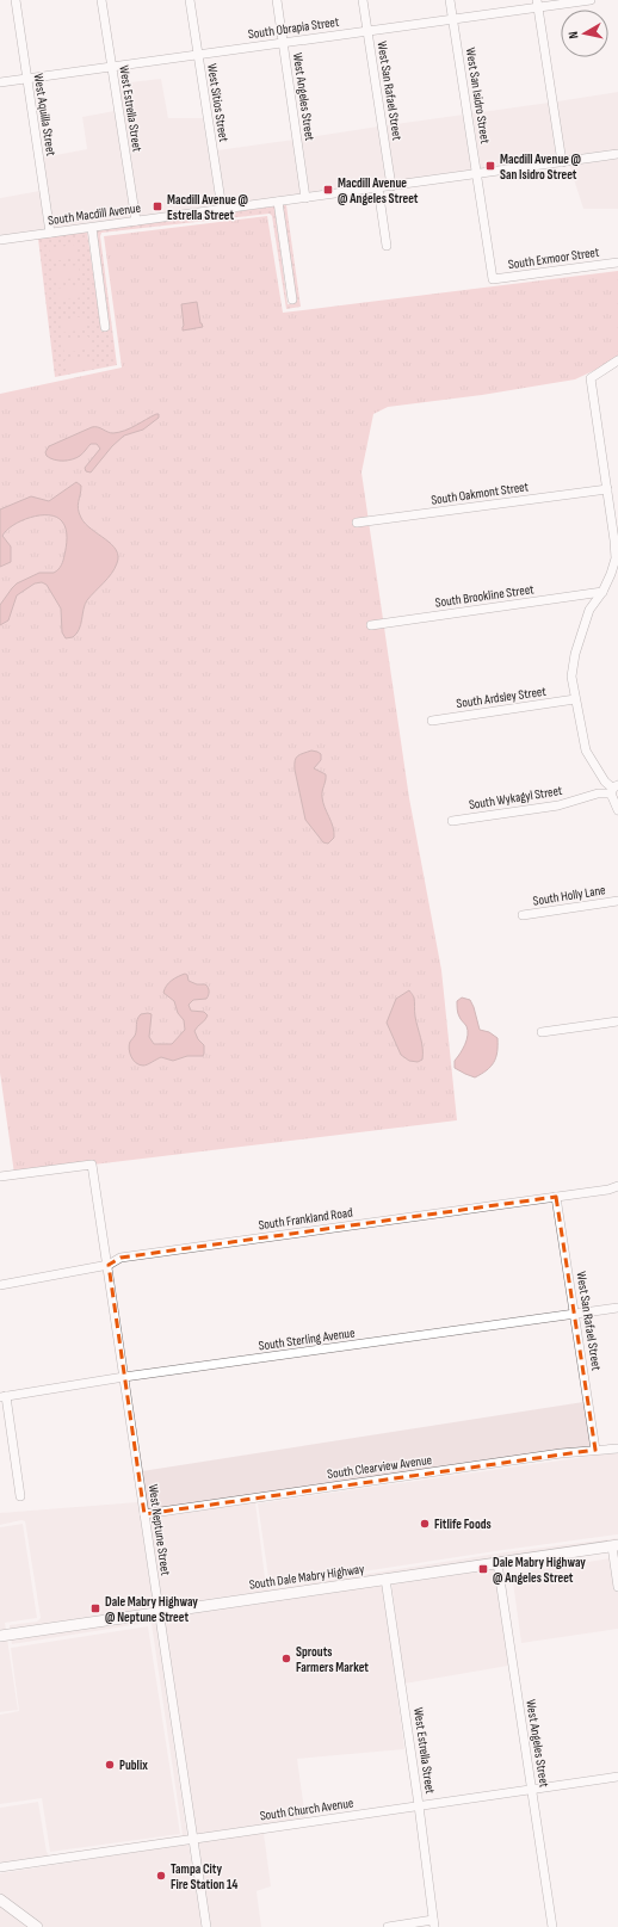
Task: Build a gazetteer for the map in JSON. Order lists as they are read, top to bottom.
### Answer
{
  "streets": {
    "main road": ["South Dale Mabry Highway"],
    "street": [
      "South Obrapia Street",
      "West San Rafael Street",
      "West San Isidro Street",
      "West Angeles Street",
      "West Sitios Street",
      "West Estrella Street",
      "West Aquilla Street",
      "South Macdill Avenue",
      "South Exmoor Street",
      "South Oakmont Street",
      "South Brookline Street",
      "South Ardsley Street",
      "South Wykagyl Street",
      "South Holly Lane",
      "South Frankland Road",
      "South Sterling Avenue",
      "South Clearview Avenue",
      "West Neptune Street",
      "South Church Avenue"
    ]
  },
  "crossings": [
    ["South Obrapia Street", "West San Rafael Street"],
    ["South Obrapia Street", "West San Isidro Street"],
    ["South Obrapia Street", "West Angeles Street"],
    ["South Obrapia Street", "West Sitios Street"],
    ["South Obrapia Street", "West Estrella Street"],
    ["South Obrapia Street", "West Aquilla Street"],
    ["West San Rafael Street", "South Macdill Avenue"],
    ["West San Rafael Street", "South Frankland Road"],
    ["West San Rafael Street", "South Sterling Avenue"],
    ["West San Rafael Street", "South Clearview Avenue"],
    ["West San Isidro Street", "South Macdill Avenue"],
    ["West San Isidro Street", "South Exmoor Street"],
    ["West Angeles Street", "South Macdill Avenue"],
    ["West Angeles Street", "South Dale Mabry Highway"],
    ["West Angeles Street", "South Church Avenue"],
    ["West Sitios Street", "South Macdill Avenue"],
    ["West Estrella Street", "South Macdill Avenue"],
    ["West Estrella Street", "South Dale Mabry Highway"],
    ["West Estrella Street", "South Church Avenue"],
    ["West Aquilla Street", "South Macdill Avenue"],
    ["South Frankland Road", "West Neptune Street"],
    ["South Sterling Avenue", "West Neptune Street"],
    ["South Clearview Avenue", "West Neptune Street"],
    ["West Neptune Street", "South Dale Mabry Highway"],
    ["West Neptune Street", "South Church Avenue"]
  ],
  "places": {
    "transit": [
      "Macdill Avenue @ San Isidro Street",
      "Macdill Avenue @ Angeles Street",
      "Macdill Avenue @ Estrella Street",
      "Dale Mabry Highway @ Angeles Street",
      "Dale Mabry Highway @ Neptune Street"
    ],
    "other": [
      "Fitlife Foods",
      "Sprouts Farmers Market",
      "Publix",
      "Tampa City Fire Station 14"
    ]
  },
  "north": "left"
}
